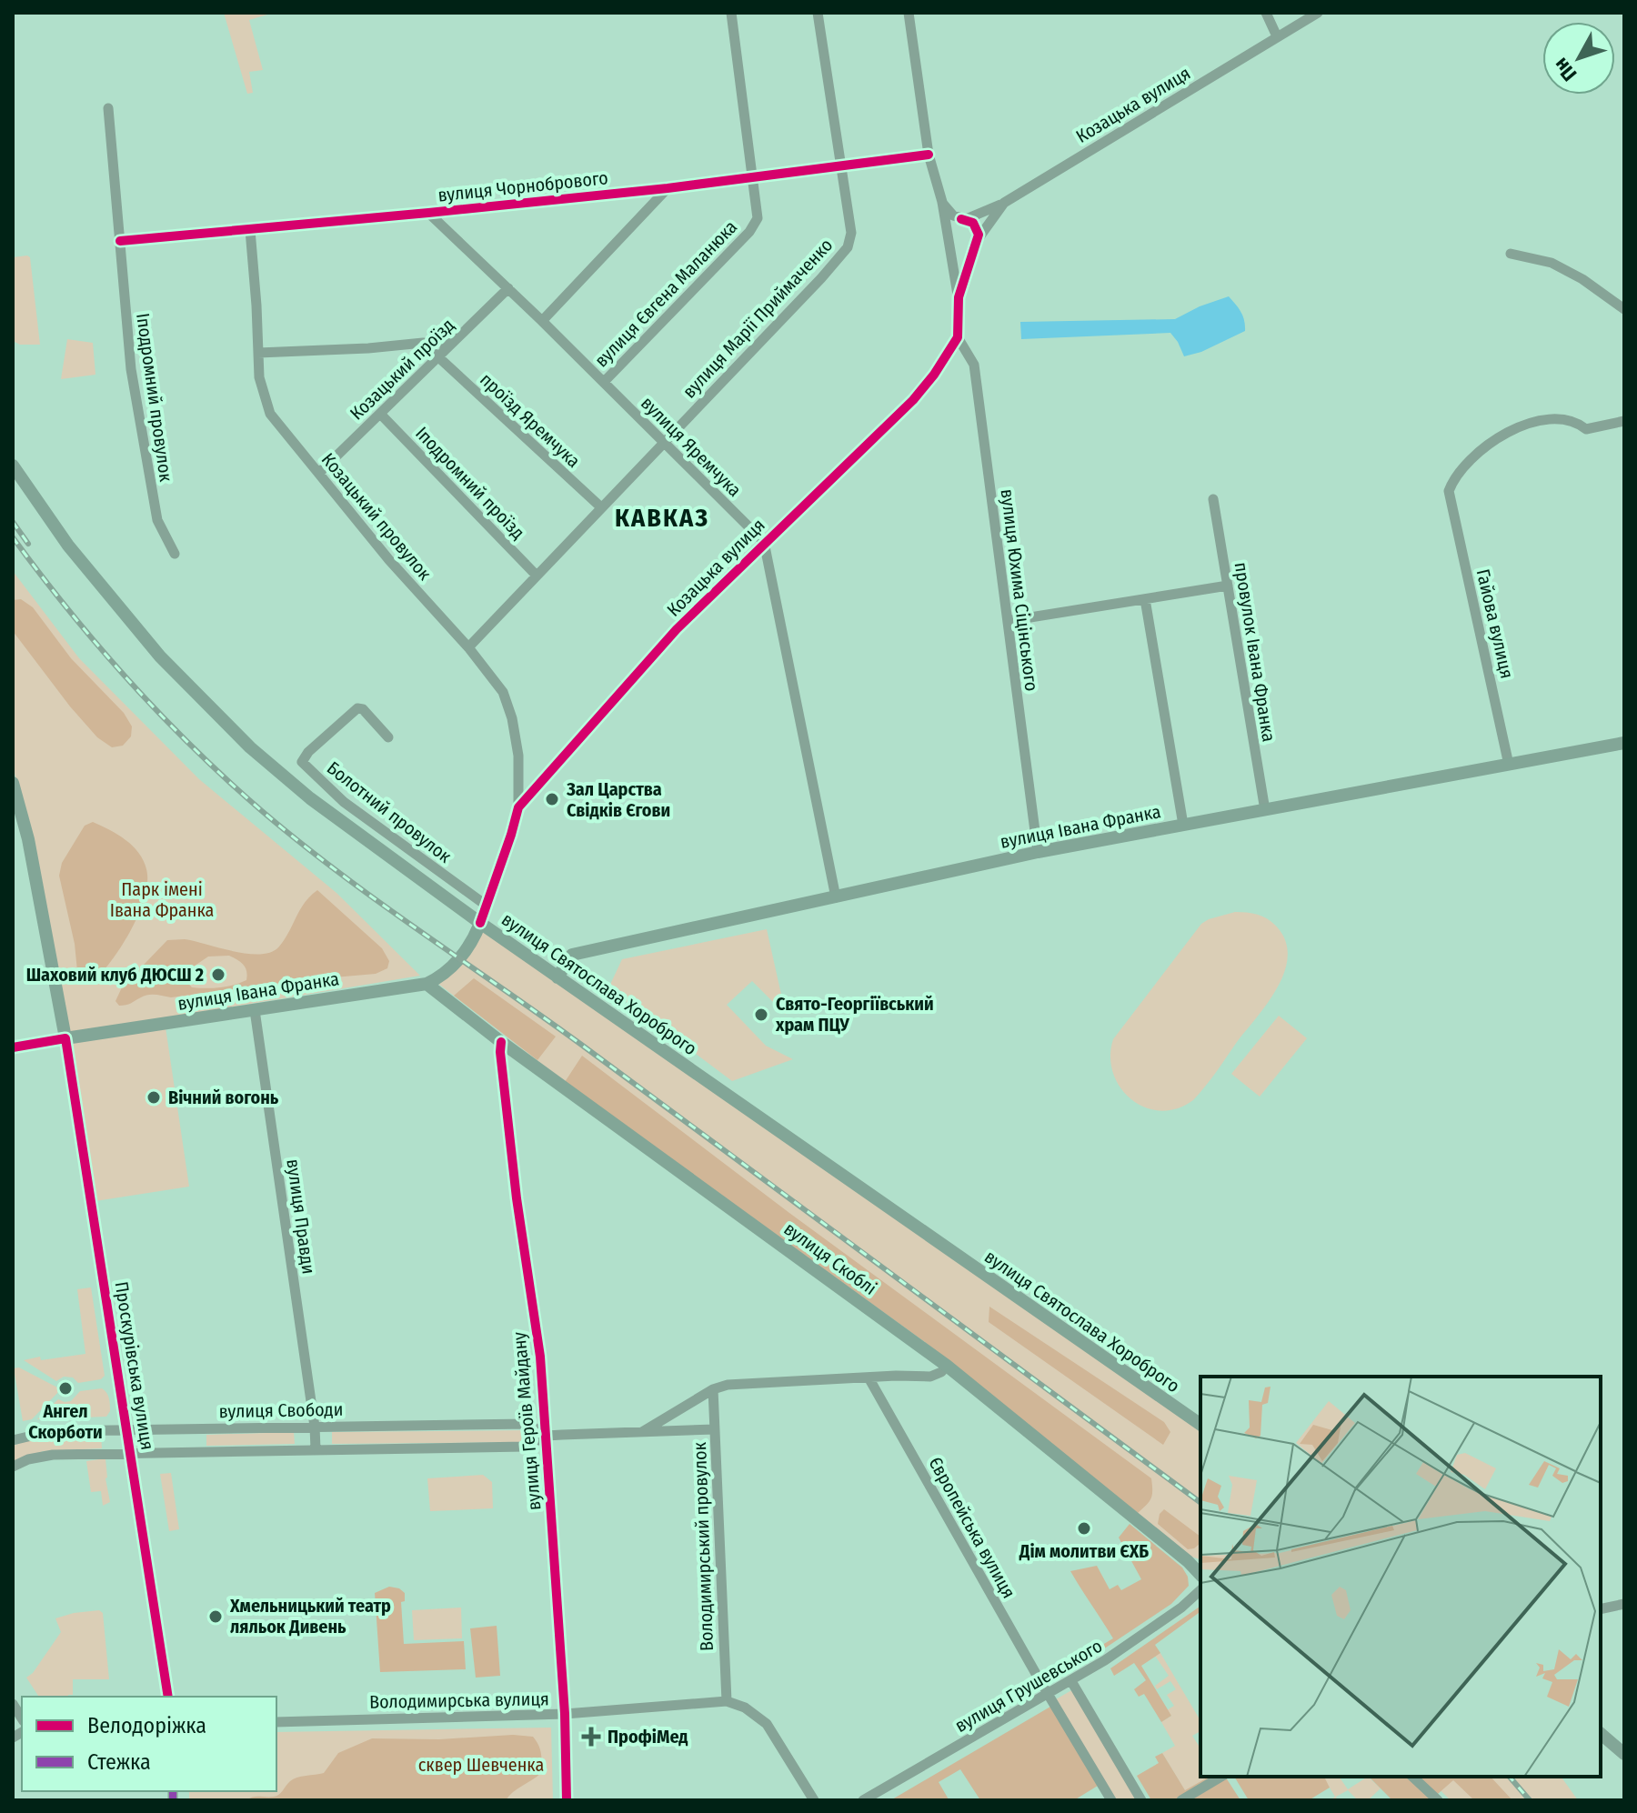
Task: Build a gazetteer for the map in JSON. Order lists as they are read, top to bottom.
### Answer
{
  "streets": {
    "main road": [
      "вулиця Івана Франка",
      "вулиця Святослава Хороброго",
      "вулиця Скоблі",
      "Проскурівська вулиця"
    ],
    "street": [
      "Козацька вулиця",
      "вулиця Чорнобрового",
      "вулиця Євгена Маланюка",
      "вулиця Марії Приймаченко",
      "Козацький проїзд",
      "Іподромний провулок",
      "проїзд Яремчука",
      "вулиця Яремчука",
      "Іподромний проїзд",
      "Козацький провулок",
      "вулиця Юхима Сіцінського",
      "Гайова вулиця",
      "провулок Івана Франка",
      "Болотний провулок",
      "вулиця Правди",
      "вулиця Свободи",
      "вулиця Героїв Майдану",
      "Європейська вулиця",
      "Володимирський провулок",
      "вулиця Грушевського",
      "Володимирська вулиця"
    ]
  },
  "crossings": [
    ["Козацька вулиця", "вулиця Яремчука"],
    ["Козацька вулиця", "Козацький провулок"],
    ["Козацька вулиця", "вулиця Юхима Сіцінського"],
    ["Козацька вулиця", "Болотний провулок"],
    ["Козацька вулиця", "вулиця Івана Франка"],
    ["Козацька вулиця", "вулиця Святослава Хороброго"],
    ["вулиця Чорнобрового", "вулиця Євгена Маланюка"],
    ["вулиця Чорнобрового", "вулиця Марії Приймаченко"],
    ["вулиця Чорнобрового", "Іподромний провулок"],
    ["вулиця Чорнобрового", "вулиця Яремчука"],
    ["вулиця Чорнобрового", "Козацький провулок"],
    ["вулиця Євгена Маланюка", "вулиця Яремчука"],
    ["вулиця Марії Приймаченко", "проїзд Яремчука"],
    ["вулиця Марії Приймаченко", "вулиця Яремчука"],
    ["вулиця Марії Приймаченко", "Іподромний проїзд"],
    ["вулиця Марії Приймаченко", "Козацький провулок"],
    ["Козацький проїзд", "проїзд Яремчука"],
    ["Козацький проїзд", "вулиця Яремчука"],
    ["Козацький проїзд", "Іподромний проїзд"],
    ["Козацький проїзд", "Козацький провулок"],
    ["вулиця Юхима Сіцінського", "вулиця Івана Франка"],
    ["Гайова вулиця", "вулиця Івана Франка"],
    ["провулок Івана Франка", "вулиця Івана Франка"],
    ["вулиця Івана Франка", "вулиця Святослава Хороброго"],
    ["вулиця Івана Франка", "вулиця Правди"],
    ["вулиця Івана Франка", "вулиця Скоблі"],
    ["вулиця Івана Франка", "Проскурівська вулиця"],
    ["вулиця Правди", "вулиця Свободи"],
    ["вулиця Скоблі", "вулиця Свободи"],
    ["вулиця Скоблі", "вулиця Героїв Майдану"],
    ["Проскурівська вулиця", "вулиця Свободи"],
    ["вулиця Свободи", "вулиця Героїв Майдану"],
    ["вулиця Свободи", "Європейська вулиця"],
    ["вулиця Свободи", "Володимирський провулок"],
    ["вулиця Героїв Майдану", "Володимирська вулиця"],
    ["Європейська вулиця", "вулиця Грушевського"],
    ["Володимирський провулок", "Володимирська вулиця"]
  ],
  "districts": ["КАВКАЗ"],
  "parks": ["Парк імені Івана Франка", "сквер Шевченка"],
  "places": {
    "other": [
      "Зал Царства Свідків Єгови",
      "Шаховий клуб ДЮСШ 2",
      "Свято-Георгіївський храм ПЦУ",
      "Вічний вогонь",
      "Ангел Скорботи",
      "Дім молитви ЄХБ",
      "Хмельницький театр ляльок Дивень"
    ],
    "health": ["ПрофіМед"]
  },
  "legend": ["Велодоріжка", "Стежка"],
  "north": "bottom left"
}
